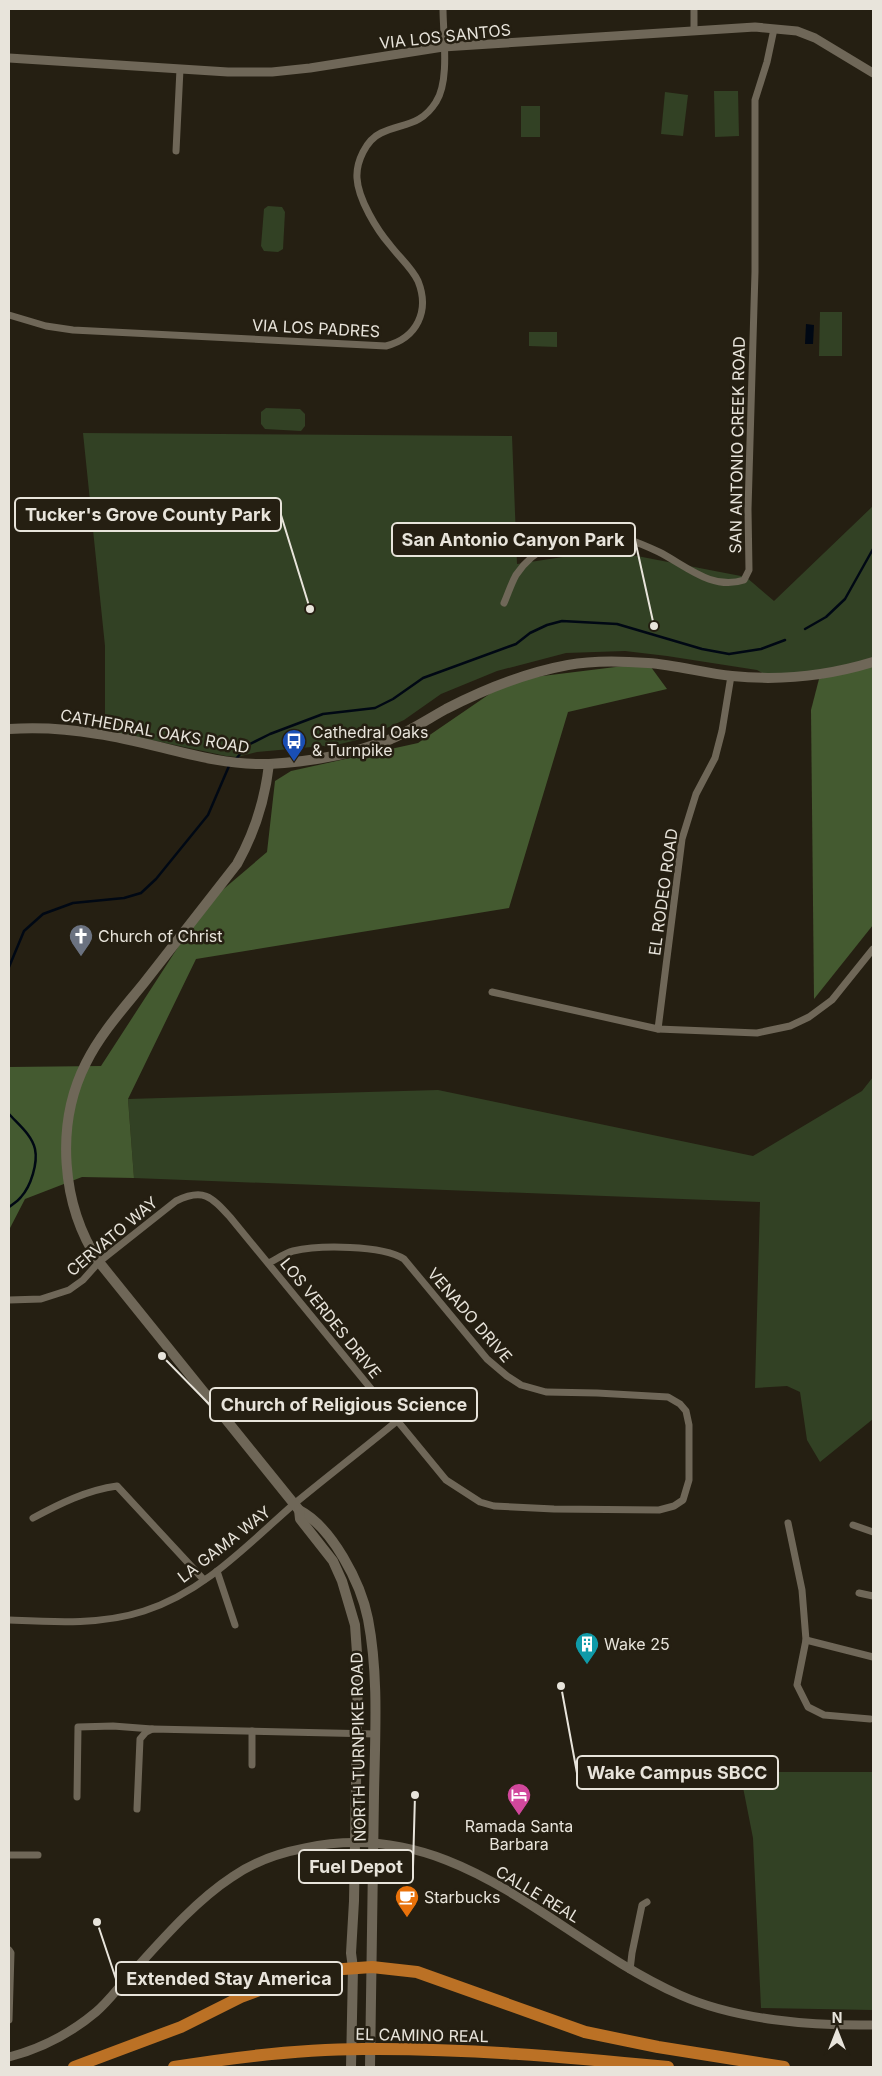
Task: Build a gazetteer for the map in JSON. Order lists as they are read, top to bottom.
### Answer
{
  "streets": {
    "highway": ["EL CAMINO REAL"],
    "main road": ["CATHEDRAL OAKS ROAD", "NORTH TURNPIKE ROAD"],
    "street": [
      "VIA LOS SANTOS",
      "VIA LOS PADRES",
      "SAN ANTONIO CREEK ROAD",
      "EL RODEO ROAD",
      "CERVATO WAY",
      "VENADO DRIVE",
      "LOS VERDES DRIVE",
      "LA GAMA WAY",
      "CALLE REAL"
    ]
  },
  "crossings": [
    ["VIA LOS SANTOS", "VIA LOS PADRES"],
    ["VIA LOS SANTOS", "SAN ANTONIO CREEK ROAD"],
    ["CATHEDRAL OAKS ROAD", "EL RODEO ROAD"],
    ["CATHEDRAL OAKS ROAD", "NORTH TURNPIKE ROAD"],
    ["CERVATO WAY", "LOS VERDES DRIVE"],
    ["CERVATO WAY", "NORTH TURNPIKE ROAD"],
    ["VENADO DRIVE", "LOS VERDES DRIVE"],
    ["LOS VERDES DRIVE", "LA GAMA WAY"],
    ["LA GAMA WAY", "NORTH TURNPIKE ROAD"],
    ["NORTH TURNPIKE ROAD", "CALLE REAL"]
  ],
  "places": {
    "other": [
      "Tucker's Grove County Park",
      "San Antonio Canyon Park",
      "Church of Religious Science",
      "Wake Campus SBCC",
      "Fuel Depot",
      "Extended Stay America"
    ],
    "bus stop": ["Cathedral Oaks & Turnpike"],
    "church": ["Church of Christ"],
    "building": ["Wake 25"],
    "hotel": ["Ramada Santa Barbara"],
    "cafe": ["Starbucks"]
  },
  "north": "top"
}
